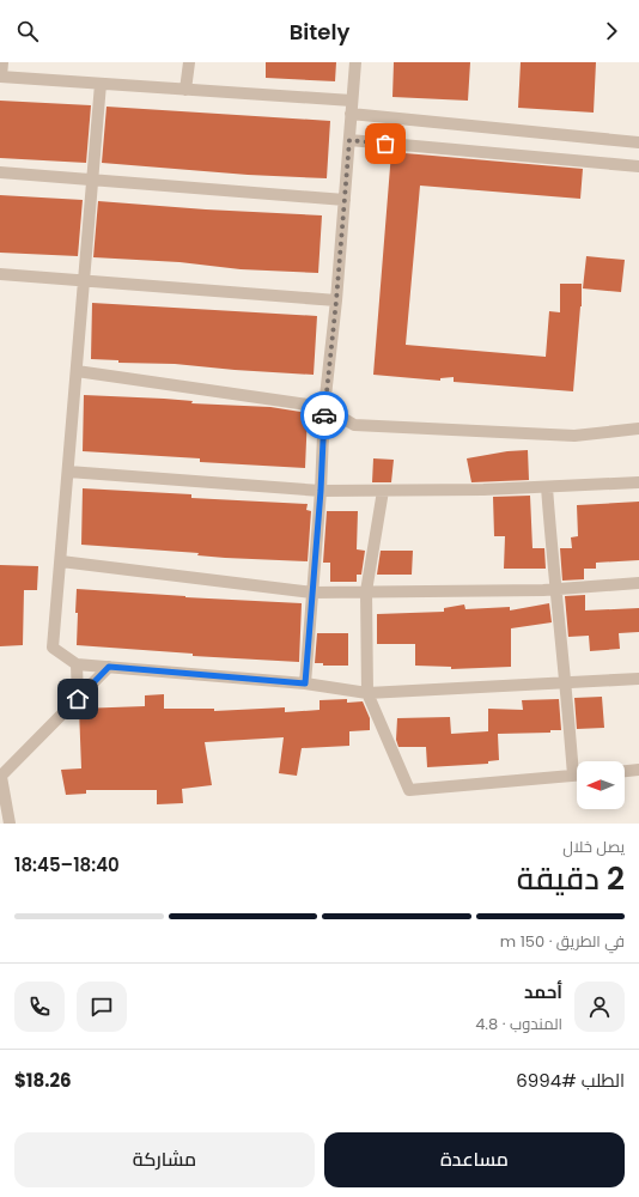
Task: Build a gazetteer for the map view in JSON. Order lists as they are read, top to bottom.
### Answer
{
  "north": "left",
  "page": {
    "header": "Bitely",
    "heading": ["2 دقيقة", "يصل خلال", "18:40–18:45"],
    "panel": [
      "أحمد",
      "المندوب · 4.8",
      "الطلب #6994",
      "$18.26"
    ],
    "bar": "في الطريق · 150 m",
    "buttons": ["مساعدة", "مشاركة"]
  }
}
